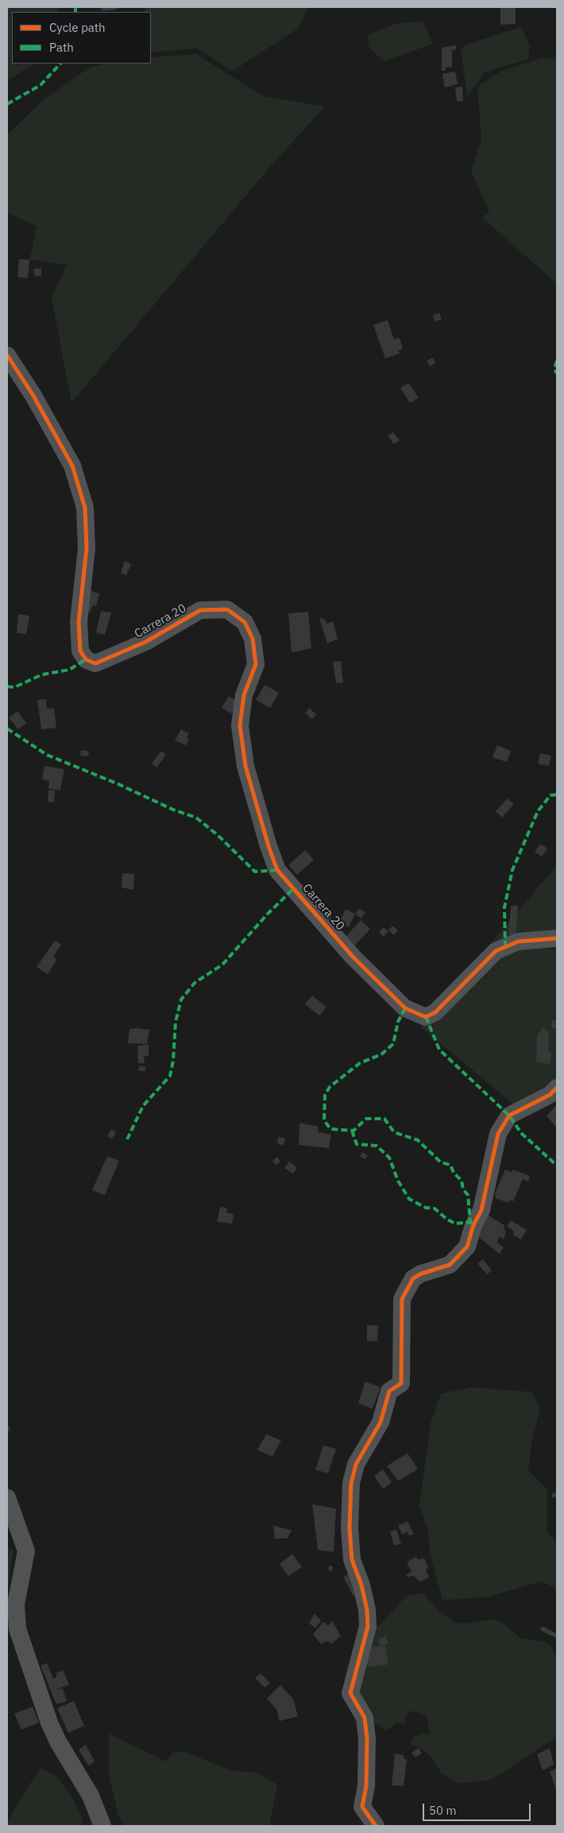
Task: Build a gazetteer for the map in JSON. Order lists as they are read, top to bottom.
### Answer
{
  "streets": {
    "street": ["Carrera 20"]
  },
  "legend": ["Cycle path", "Path"],
  "scale_bar": "50 m"
}
